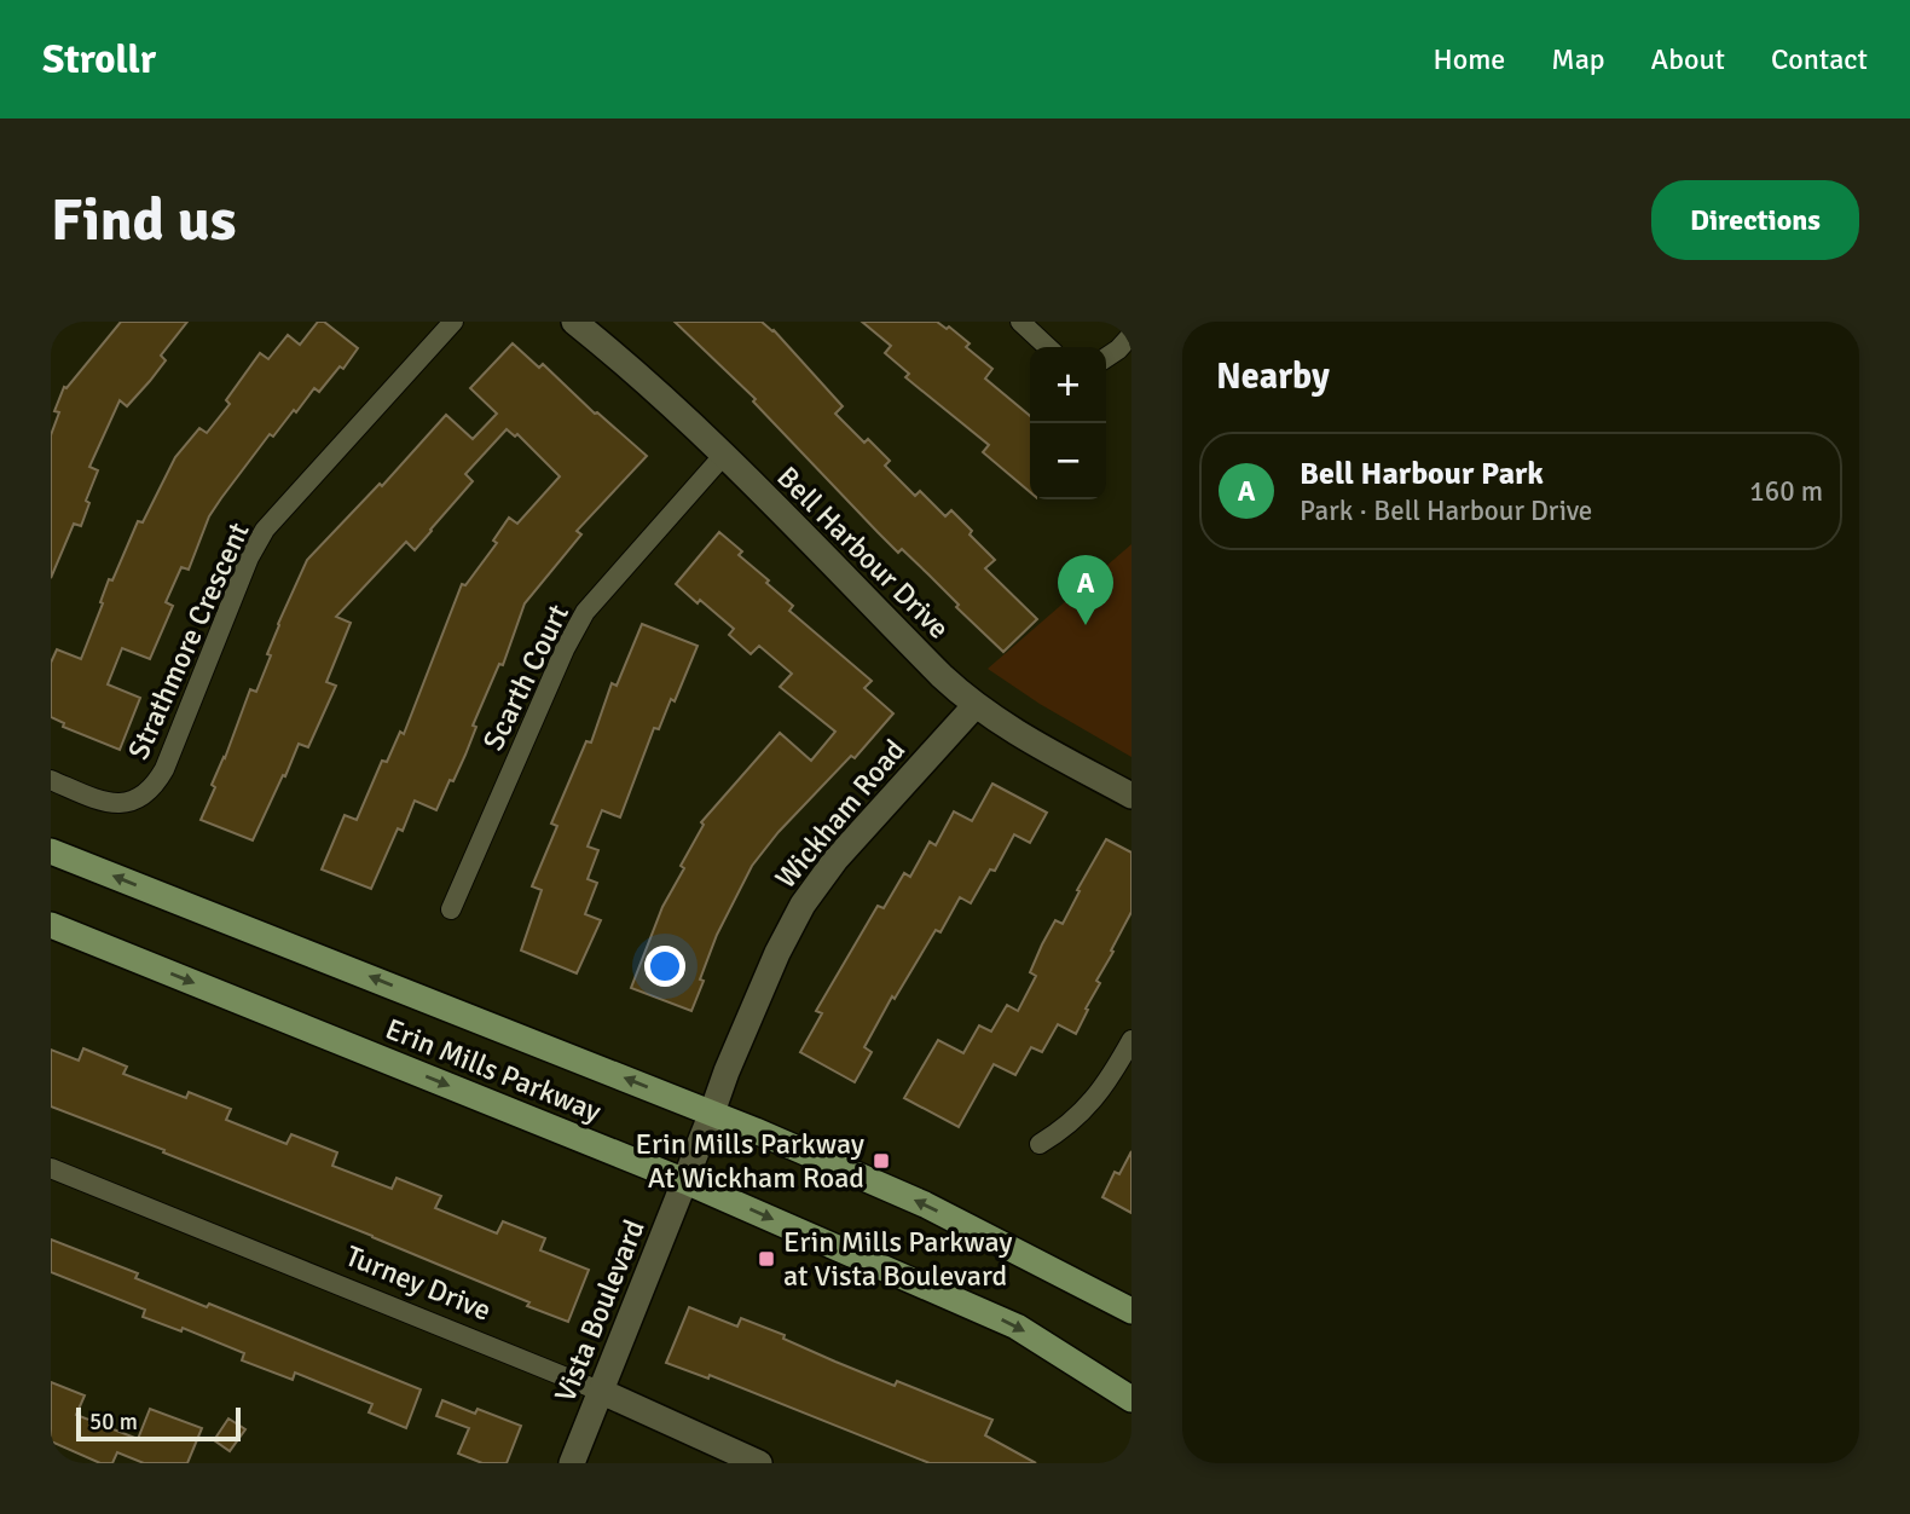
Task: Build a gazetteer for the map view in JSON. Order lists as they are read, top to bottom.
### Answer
{
  "streets": {
    "main road": ["Erin Mills Parkway"],
    "street": [
      "Bell Harbour Drive",
      "Strathmore Crescent",
      "Scarth Court",
      "Wickham Road",
      "Turney Drive",
      "Vista Boulevard"
    ]
  },
  "crossings": [
    ["Bell Harbour Drive", "Scarth Court"],
    ["Bell Harbour Drive", "Wickham Road"],
    ["Wickham Road", "Erin Mills Parkway"],
    ["Wickham Road", "Vista Boulevard"],
    ["Erin Mills Parkway", "Vista Boulevard"],
    ["Turney Drive", "Vista Boulevard"]
  ],
  "places": {
    "transit": ["Erin Mills Parkway At Wickham Road", "Erin Mills Parkway at Vista Boulevard"]
  },
  "scale_bar": "50 m",
  "page": {
    "header": "Strollr",
    "nav": [
      "Home",
      "Map",
      "About",
      "Contact"
    ],
    "buttons": "Directions",
    "title": "Find us",
    "heading": "Nearby",
    "map_buttons": ["+", "−"],
    "list": [
      {
        "mark": "A",
        "name": "Bell Harbour Park",
        "note": "Park · Bell Harbour Drive",
        "value": "160 m"
      }
    ],
    "pins": "A",
    "scale": "50 m"
  }
}
